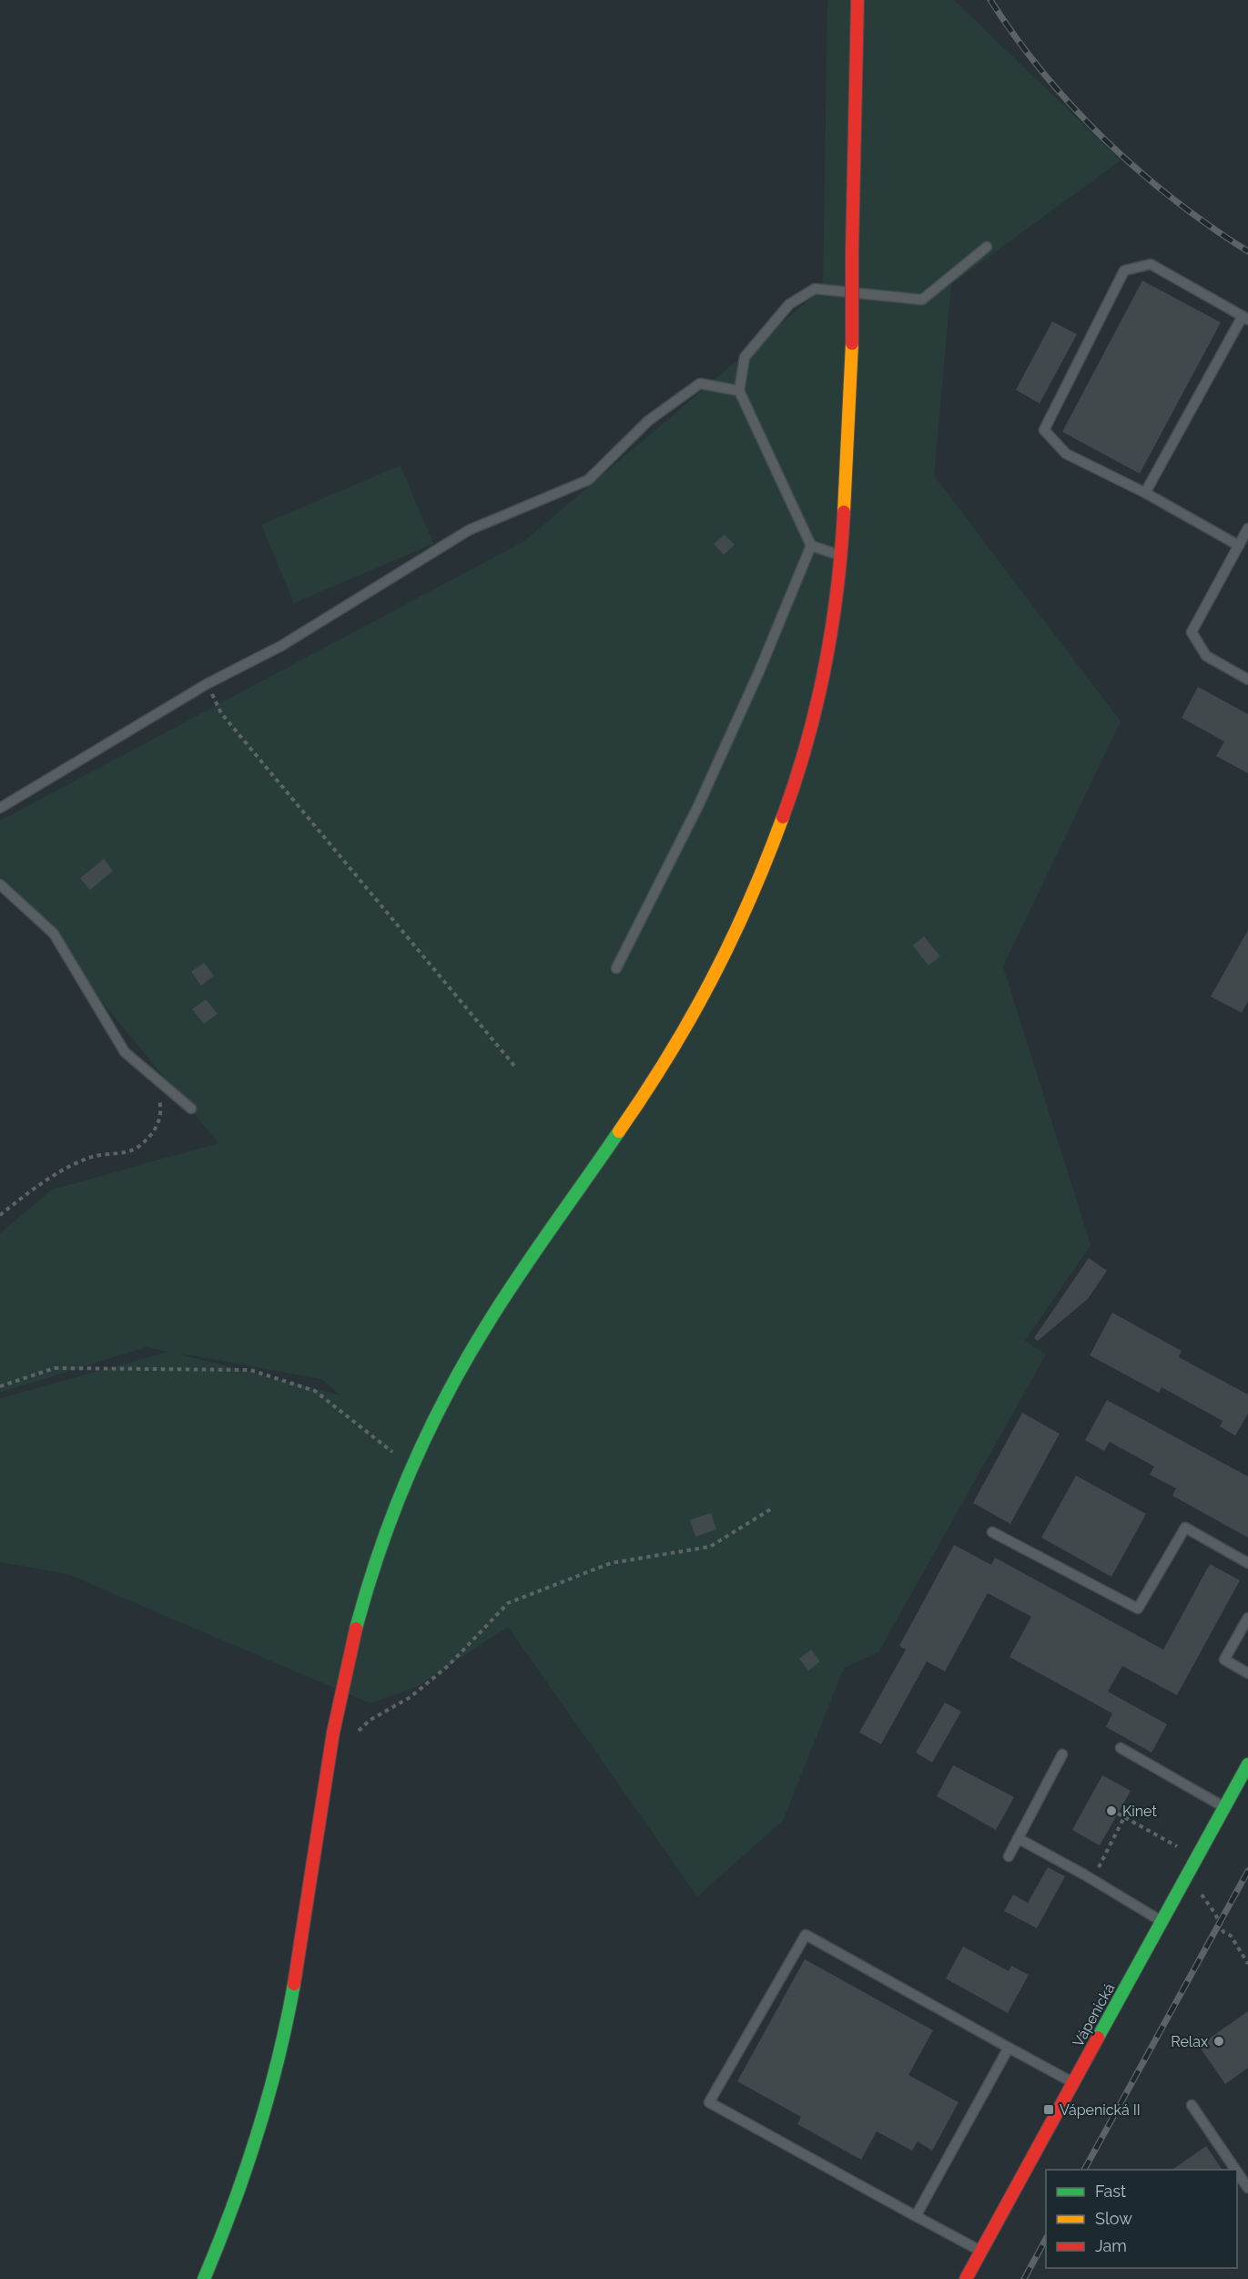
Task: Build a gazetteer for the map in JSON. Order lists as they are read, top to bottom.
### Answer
{
  "streets": {
    "main road": ["Vápenická"]
  },
  "places": {
    "other": ["Kinet", "Relax"],
    "transit": ["Vápenická II"]
  },
  "legend": ["Fast", "Slow", "Jam"]
}
